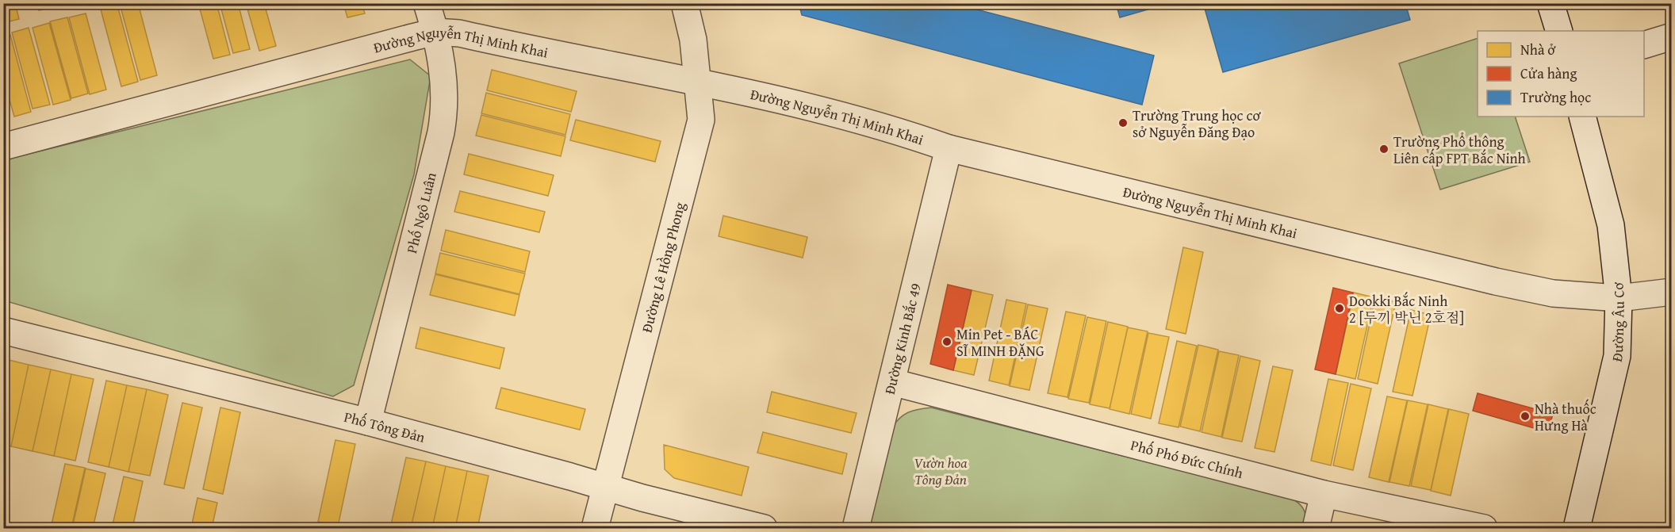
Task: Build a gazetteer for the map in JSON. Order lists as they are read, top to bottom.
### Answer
{
  "streets": {
    "street": [
      "Đường Nguyễn Thị Minh Khai",
      "Phố Ngô Luân",
      "Đường Lê Hồng Phong",
      "Đường Âu Cơ",
      "Đường Kinh Bắc 49",
      "Phố Tông Đản",
      "Phố Phó Đức Chính"
    ]
  },
  "crossings": [
    ["Đường Nguyễn Thị Minh Khai", "Phố Ngô Luân"],
    ["Đường Nguyễn Thị Minh Khai", "Đường Lê Hồng Phong"],
    ["Đường Nguyễn Thị Minh Khai", "Đường Âu Cơ"],
    ["Đường Nguyễn Thị Minh Khai", "Đường Kinh Bắc 49"],
    ["Phố Ngô Luân", "Phố Tông Đản"],
    ["Đường Lê Hồng Phong", "Phố Tông Đản"],
    ["Đường Kinh Bắc 49", "Phố Phó Đức Chính"]
  ],
  "parks": ["Vườn hoa Tông Đản"],
  "places": [
    "Trường Trung học cơ sở Nguyễn Đăng Đạo",
    "Trường Phổ thông Liên cấp FPT Bắc Ninh",
    "Dookki Bắc Ninh 2 [두끼 박닌 2호점]",
    "Min Pet - BÁC SĨ MINH ĐẶNG",
    "Nhà thuốc Hưng Hà"
  ],
  "legend": ["Nhà ở", "Cửa hàng", "Trường học"]
}
